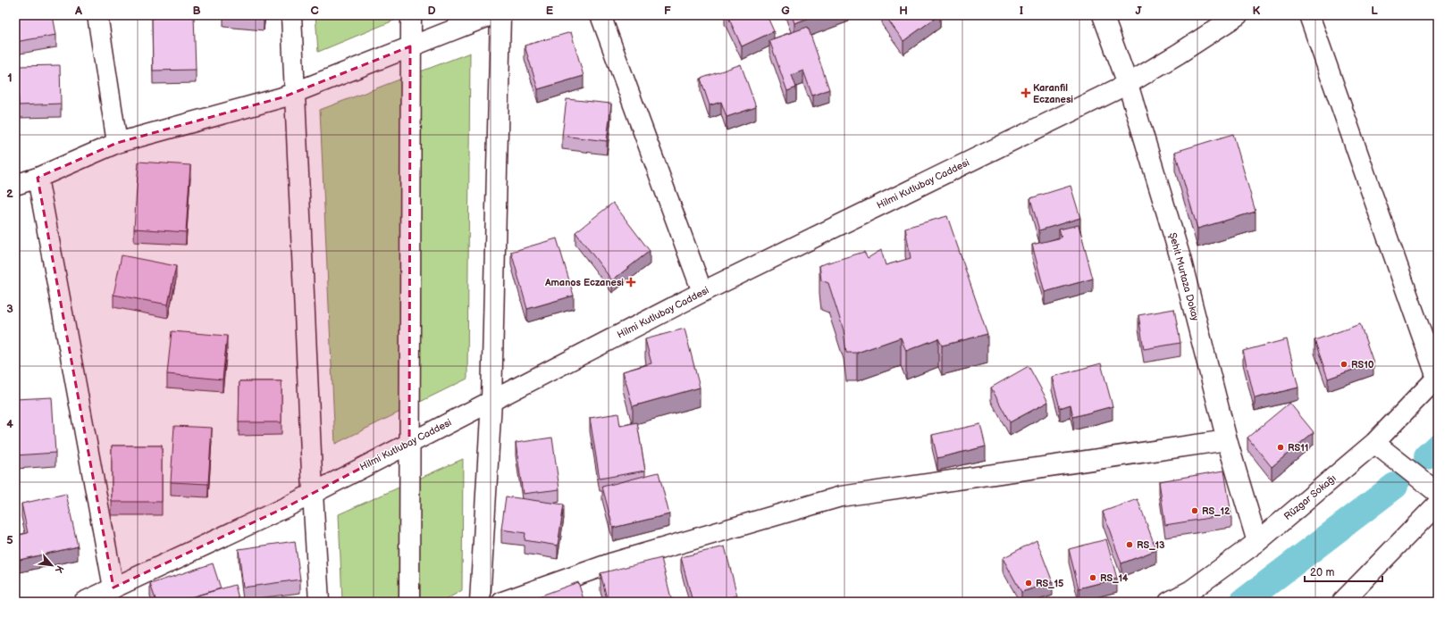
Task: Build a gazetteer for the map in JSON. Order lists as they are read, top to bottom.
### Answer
{
  "streets": {
    "street": ["Hilmi Kutlubay Caddesi", "Şehit Murtaza Dokay", "Rüzgar Sokağı"]
  },
  "crossings": [
    ["Hilmi Kutlubay Caddesi", "Şehit Murtaza Dokay"],
    ["Şehit Murtaza Dokay", "Rüzgar Sokağı"]
  ],
  "places": {
    "health": ["Karanfil Eczanesi", "Amanos Eczanesi"],
    "other": [
      "RS10",
      "RS11",
      "RS_12",
      "RS_13",
      "RS_14",
      "RS_15"
    ]
  },
  "scale_bar": "20 m",
  "north": "bottom right",
  "grid": {
    "columns": [
      "A",
      "B",
      "C",
      "D",
      "E",
      "F",
      "G",
      "H",
      "I",
      "J",
      "K",
      "L"
    ],
    "rows": [
      "1",
      "2",
      "3",
      "4",
      "5"
    ]
  }
}
